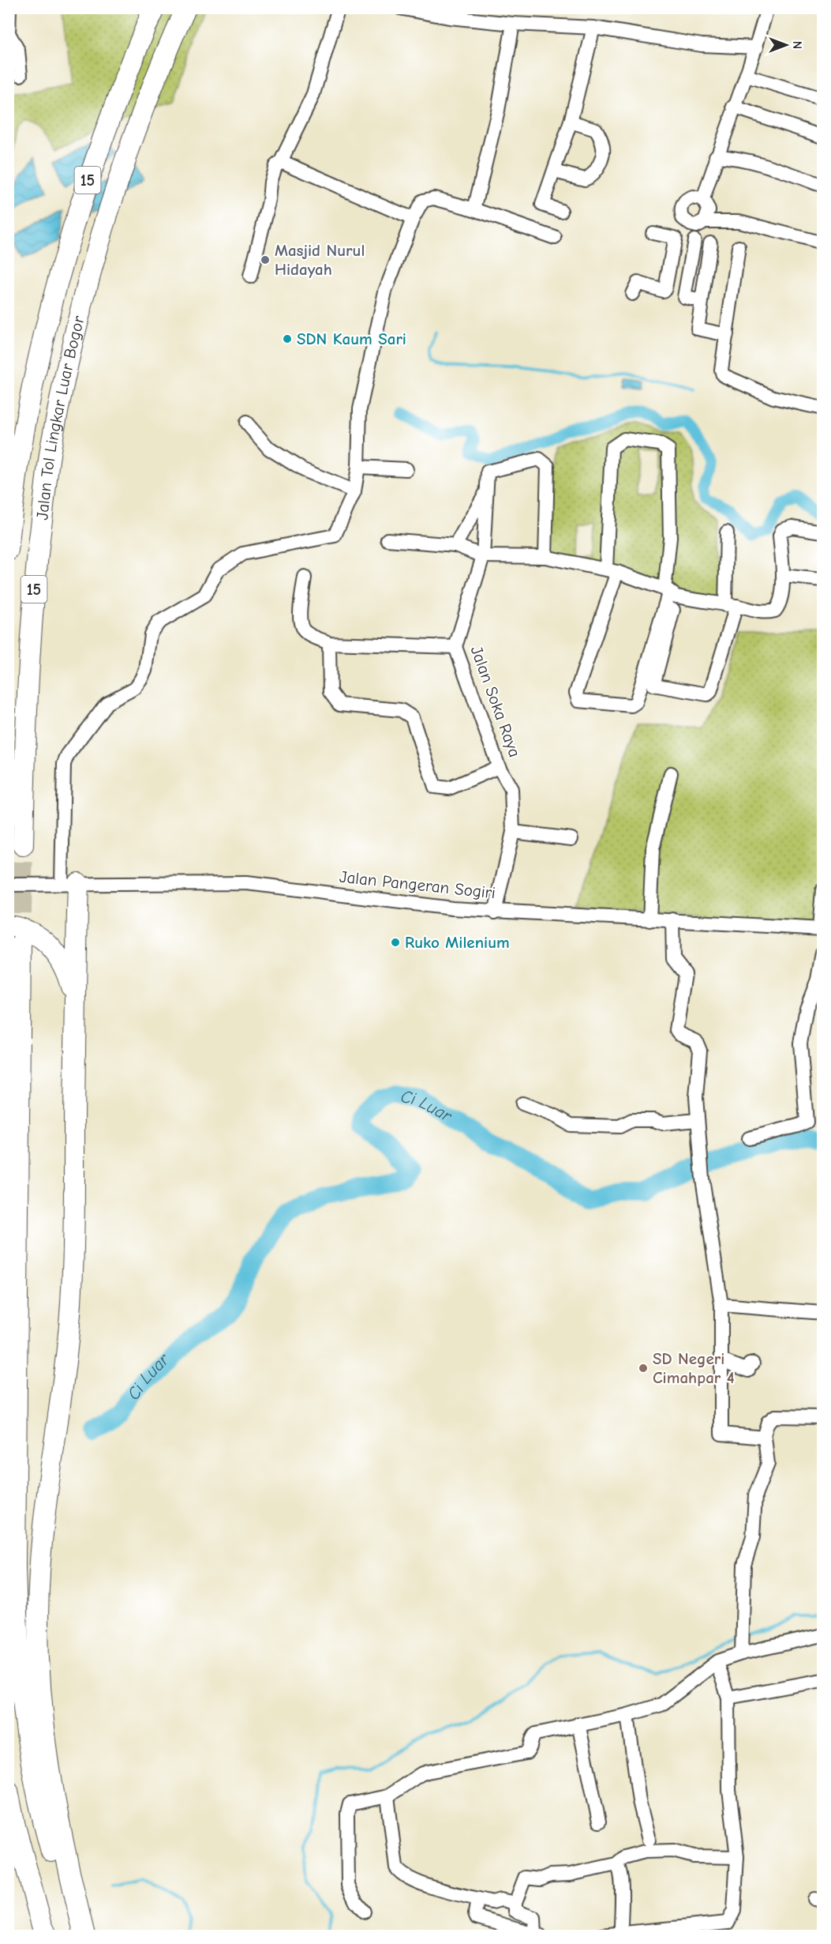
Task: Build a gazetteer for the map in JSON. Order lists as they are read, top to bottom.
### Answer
{
  "streets": {
    "highway": ["15", "Jalan Tol Lingkar Luar Bogor"],
    "street": ["Jalan Soka Raya", "Jalan Pangeran Sogiri"]
  },
  "crossings": [
    ["Jalan Soka Raya", "Jalan Pangeran Sogiri"]
  ],
  "water": ["Ci Luar"],
  "places": [
    "Masjid Nurul Hidayah",
    "SDN Kaum Sari",
    "Ruko Milenium",
    "SD Negeri Cimahpar 4"
  ],
  "north": "right"
}
